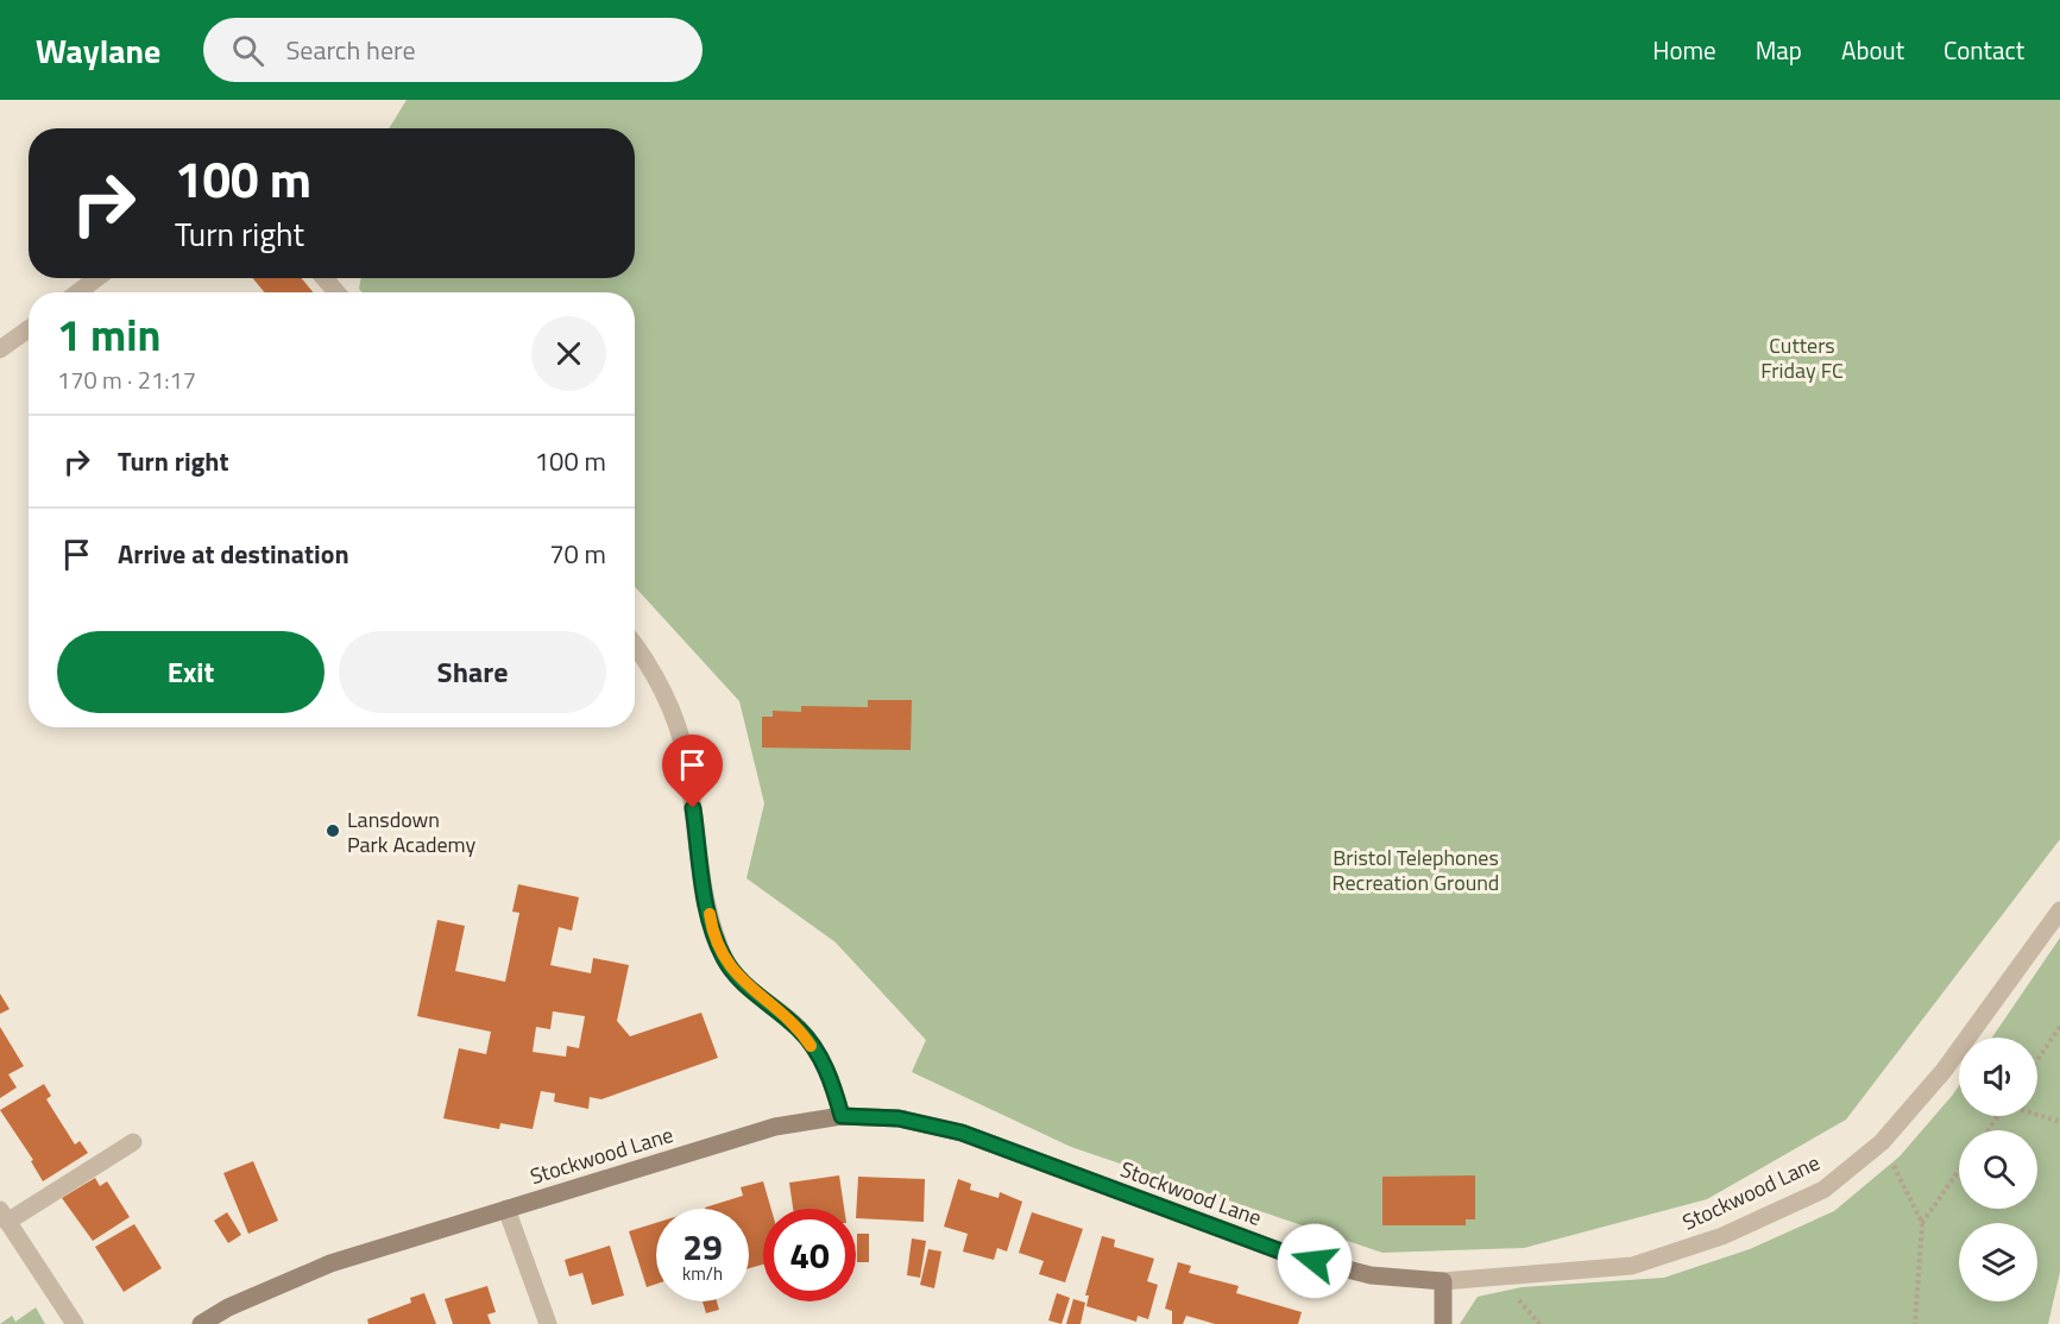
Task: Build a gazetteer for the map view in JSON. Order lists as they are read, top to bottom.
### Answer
{
  "streets": {
    "street": ["Stockwood Lane"]
  },
  "parks": ["Cutters Friday FC", "Bristol Telephones Recreation Ground"],
  "places": ["Lansdown Park Academy"],
  "page": {
    "header": "Waylane",
    "search": "Search here",
    "nav": [
      "Home",
      "Map",
      "About",
      "Contact"
    ],
    "turn": ["100 m", "Turn right"],
    "heading": ["1 min", "170 m · 21:17"],
    "list": [
      {
        "name": "Turn right",
        "value": "100 m"
      },
      {
        "name": "Arrive at destination",
        "value": "70 m"
      }
    ],
    "buttons": ["Exit", "Share"],
    "speed": "29 km/h",
    "limit": "40"
  }
}
